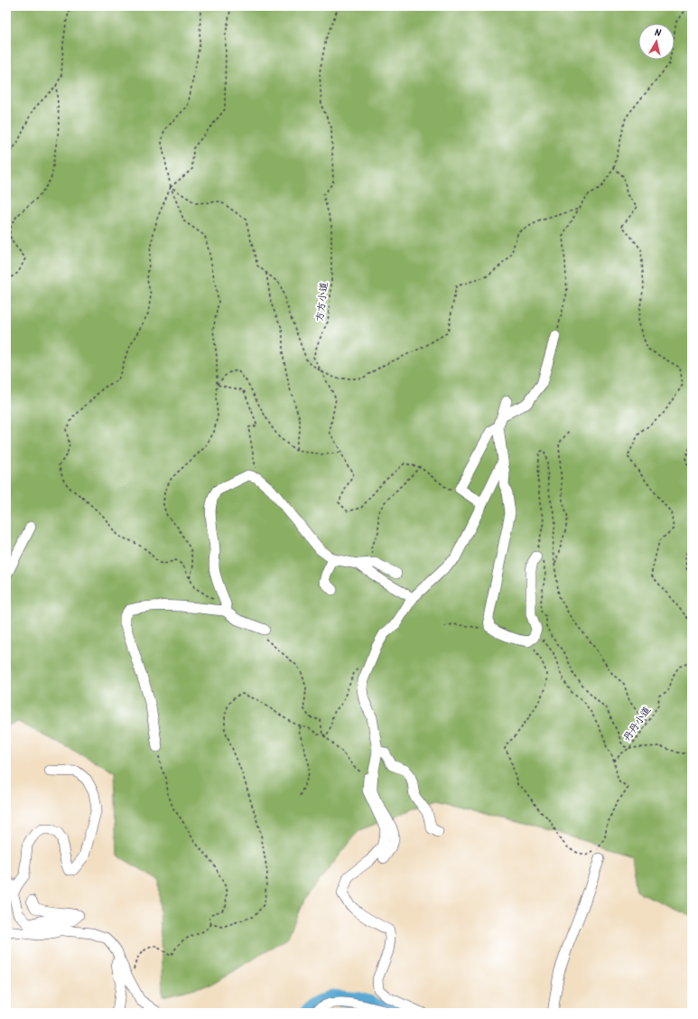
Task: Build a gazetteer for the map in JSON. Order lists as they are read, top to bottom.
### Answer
{
  "streets": {
    "path": ["方方小道", "丹丹小道"]
  },
  "north": "top"
}
